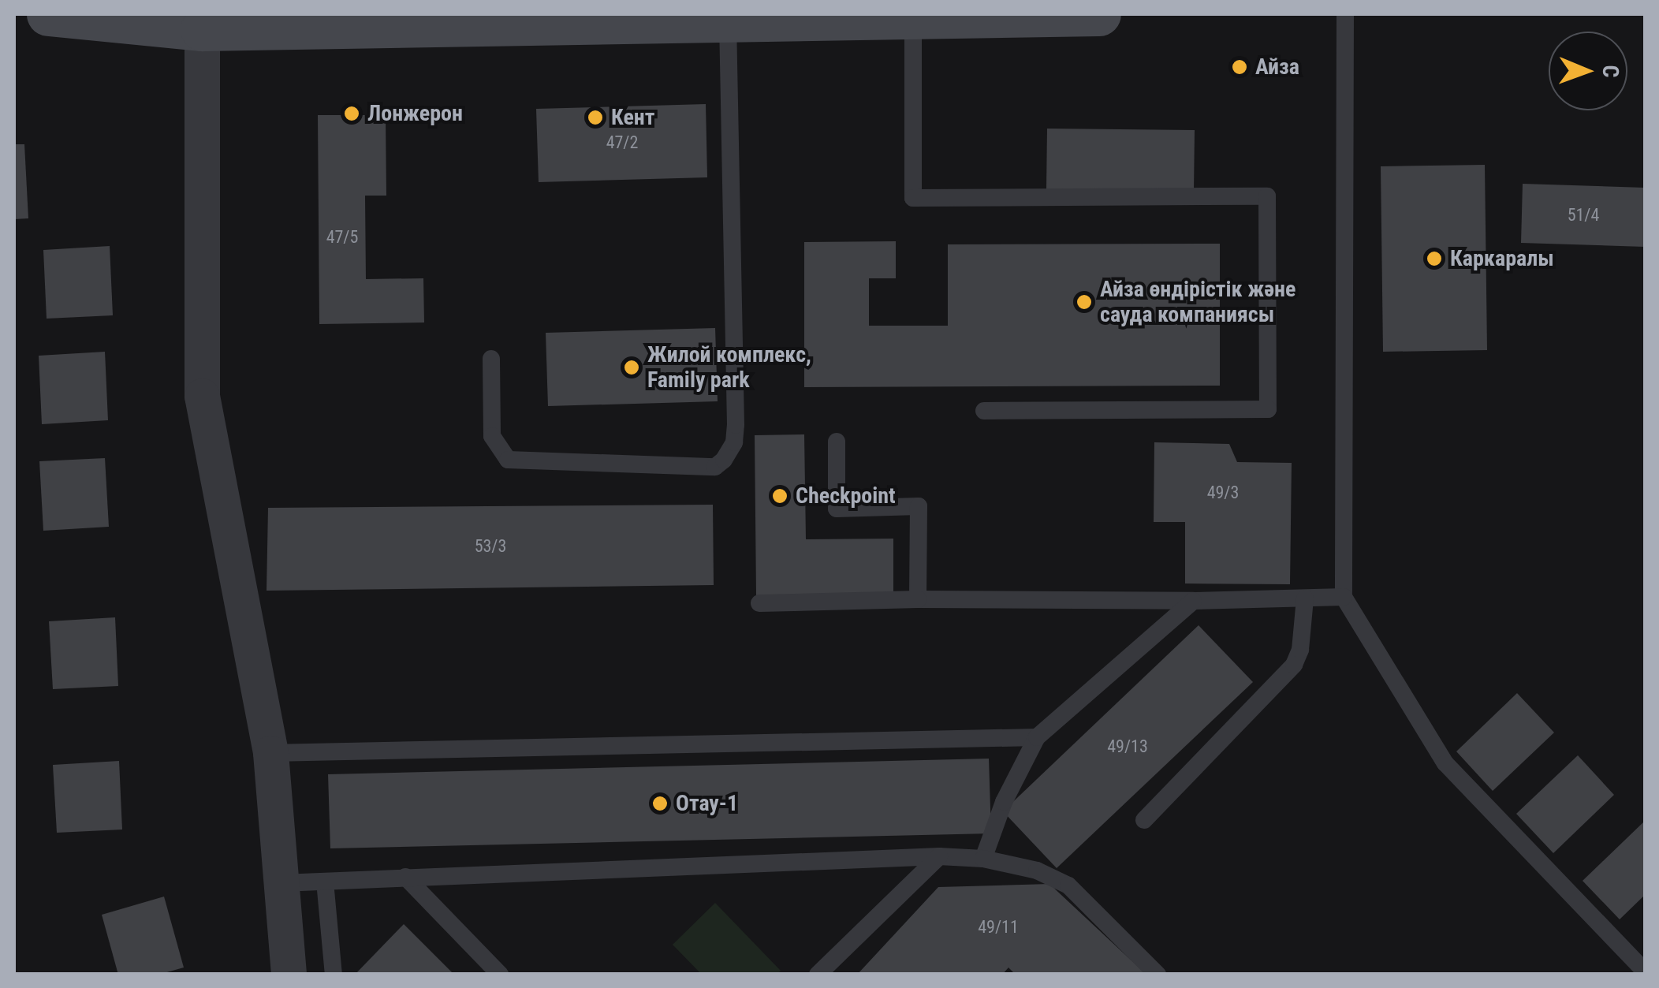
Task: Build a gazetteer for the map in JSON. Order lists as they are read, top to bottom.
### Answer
{
  "places": [
    "Айза",
    "Лонжерон",
    "Кент",
    "Каркаралы",
    "Айза өндірістік және сауда компаниясы",
    "Жилой комплекс, Family park",
    "Checkpoint",
    "Отау-1"
  ],
  "house_numbers": [
    "47/2",
    "51/4",
    "47/5",
    "49/3",
    "53/3",
    "49/13",
    "49/11"
  ],
  "north": "right"
}
